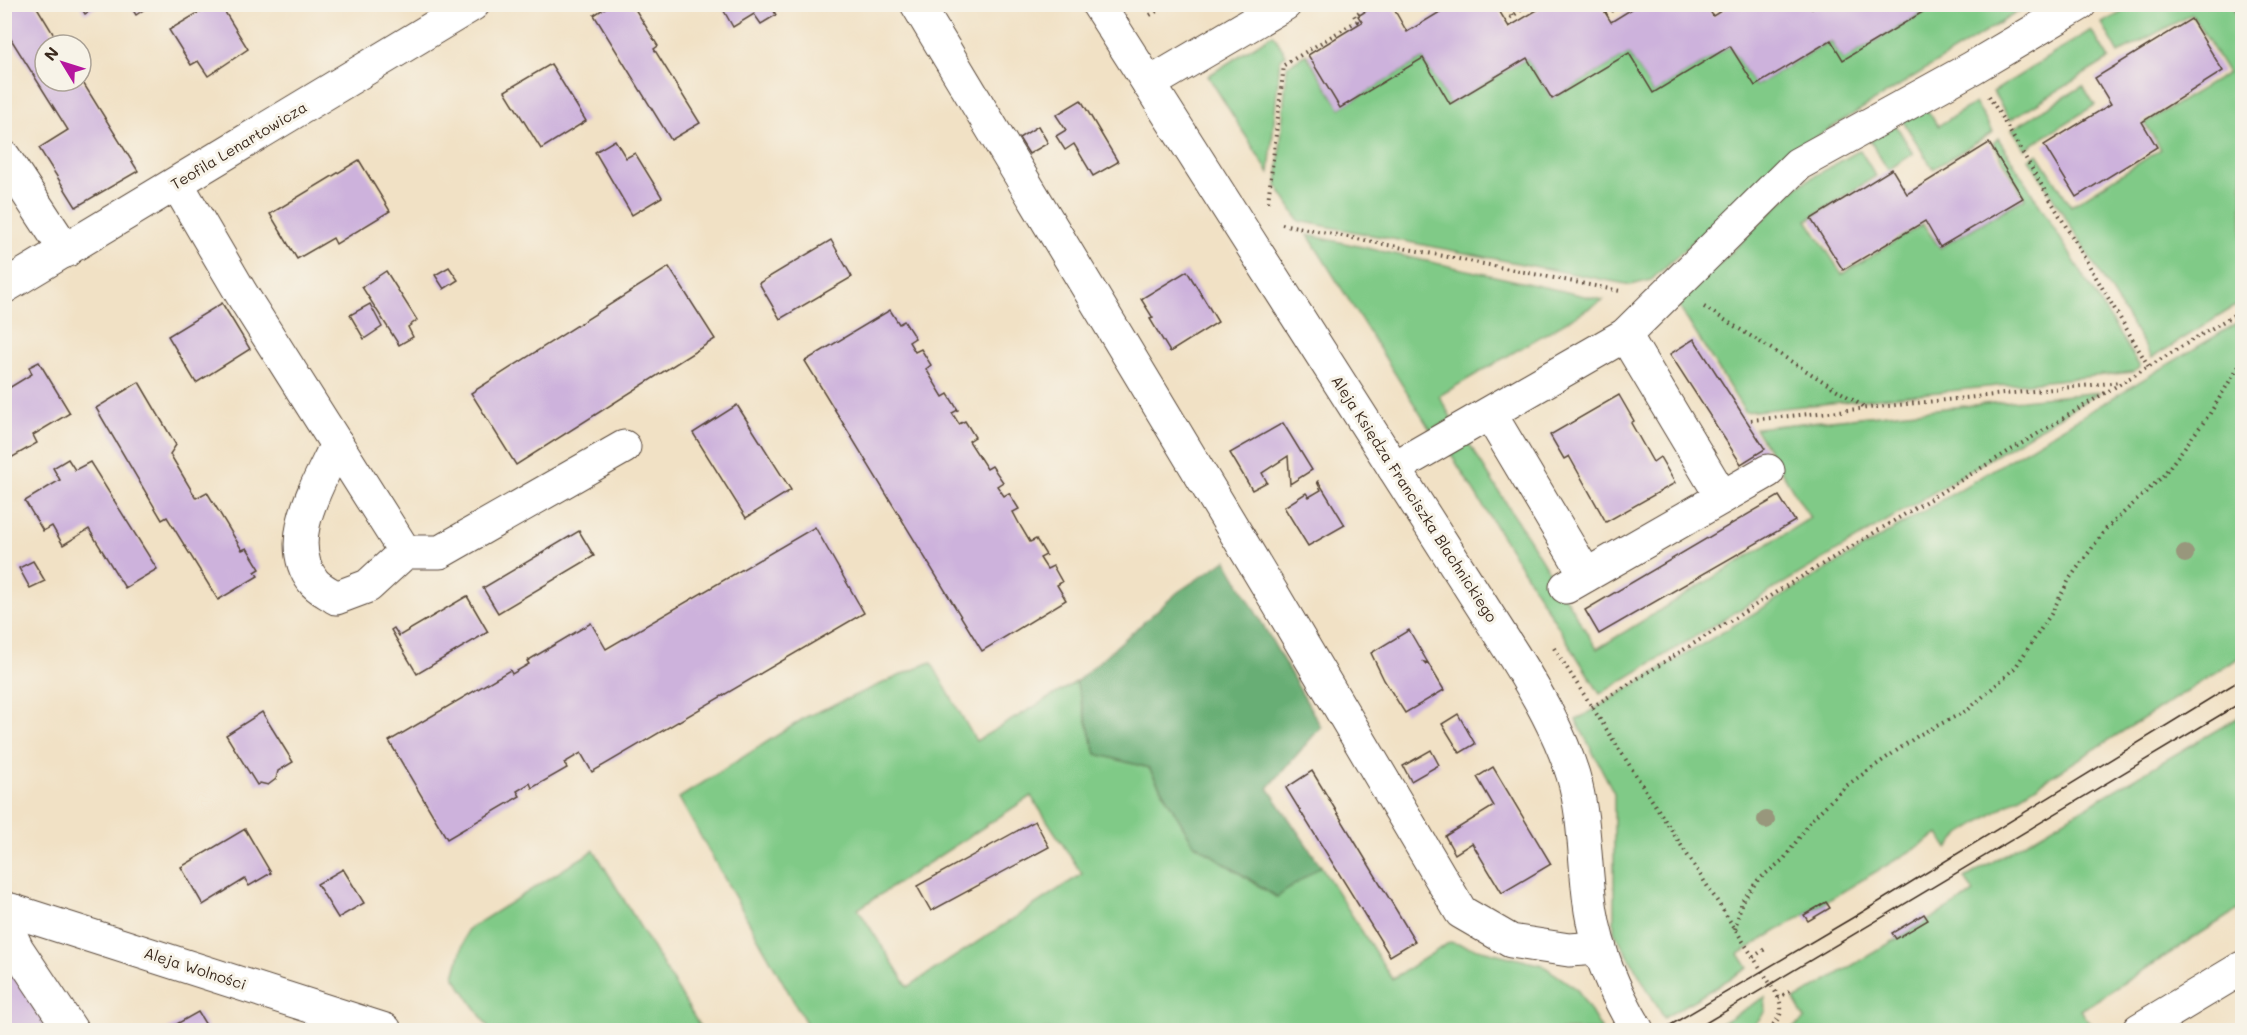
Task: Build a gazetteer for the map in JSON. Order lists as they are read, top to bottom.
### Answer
{
  "streets": {
    "street": ["Teofila Lenartowicza", "Aleja Księdza Franciszka Blachnickiego", "Aleja Wolności"]
  },
  "north": "top left"
}
